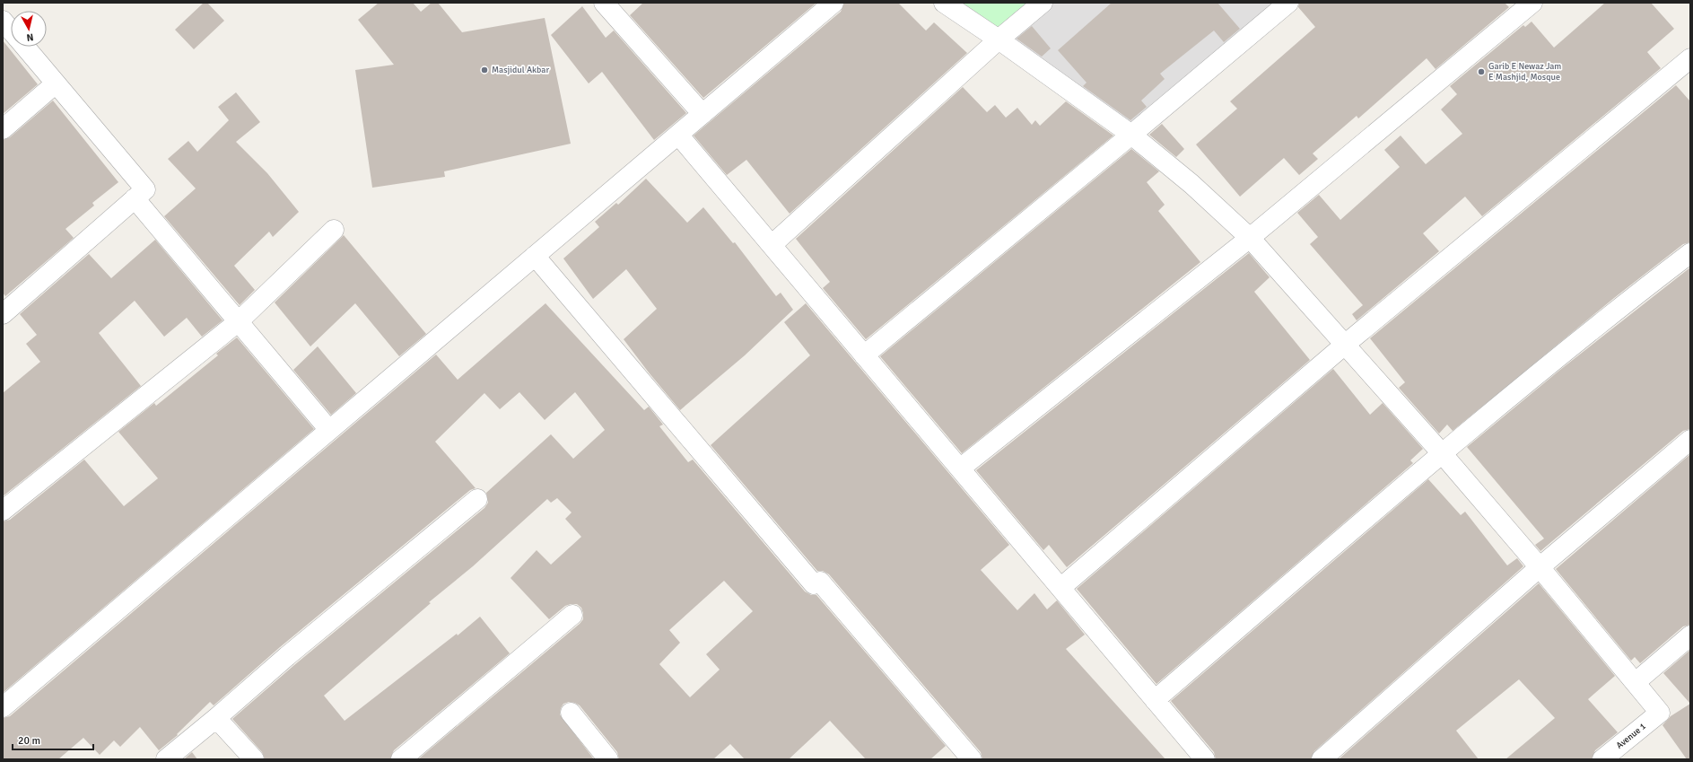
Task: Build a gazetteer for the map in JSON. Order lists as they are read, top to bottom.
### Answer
{
  "streets": {
    "street": ["Avenue 1"]
  },
  "places": ["Masjidul Akbar", "Garib E Newaz Jam E Mashjid, Mosque"],
  "scale_bar": "20 m",
  "north": "bottom"
}
